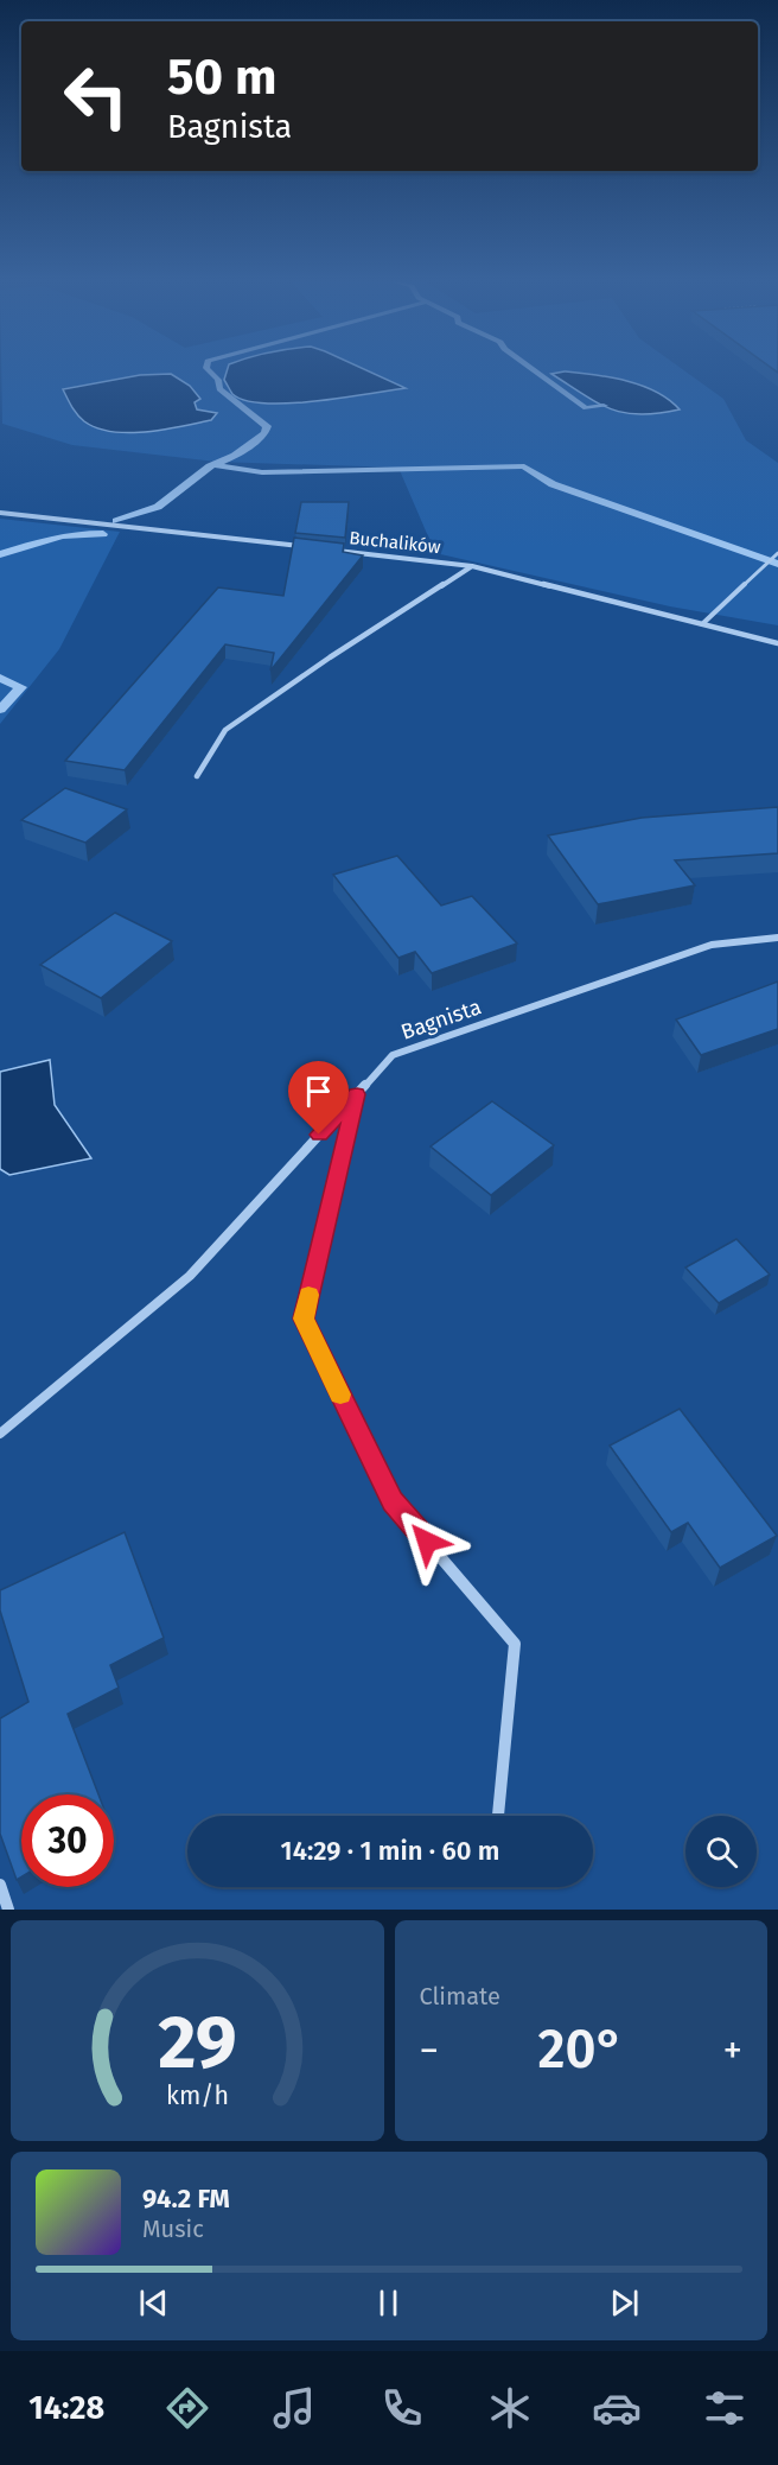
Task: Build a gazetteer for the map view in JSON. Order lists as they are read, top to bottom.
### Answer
{
  "streets": {
    "street": ["Buchalików", "Bagnista"]
  },
  "page": {
    "turn": ["50 m", "Bagnista"],
    "limit": "30",
    "trip": "14:29 · 1 min · 60 m",
    "tile": "Climate",
    "heat": ["−", "20°", "+"],
    "song": ["94.2 FM", "Music"],
    "tabs": "14:28",
    "gauge": ["29", "km/h"]
  }
}
